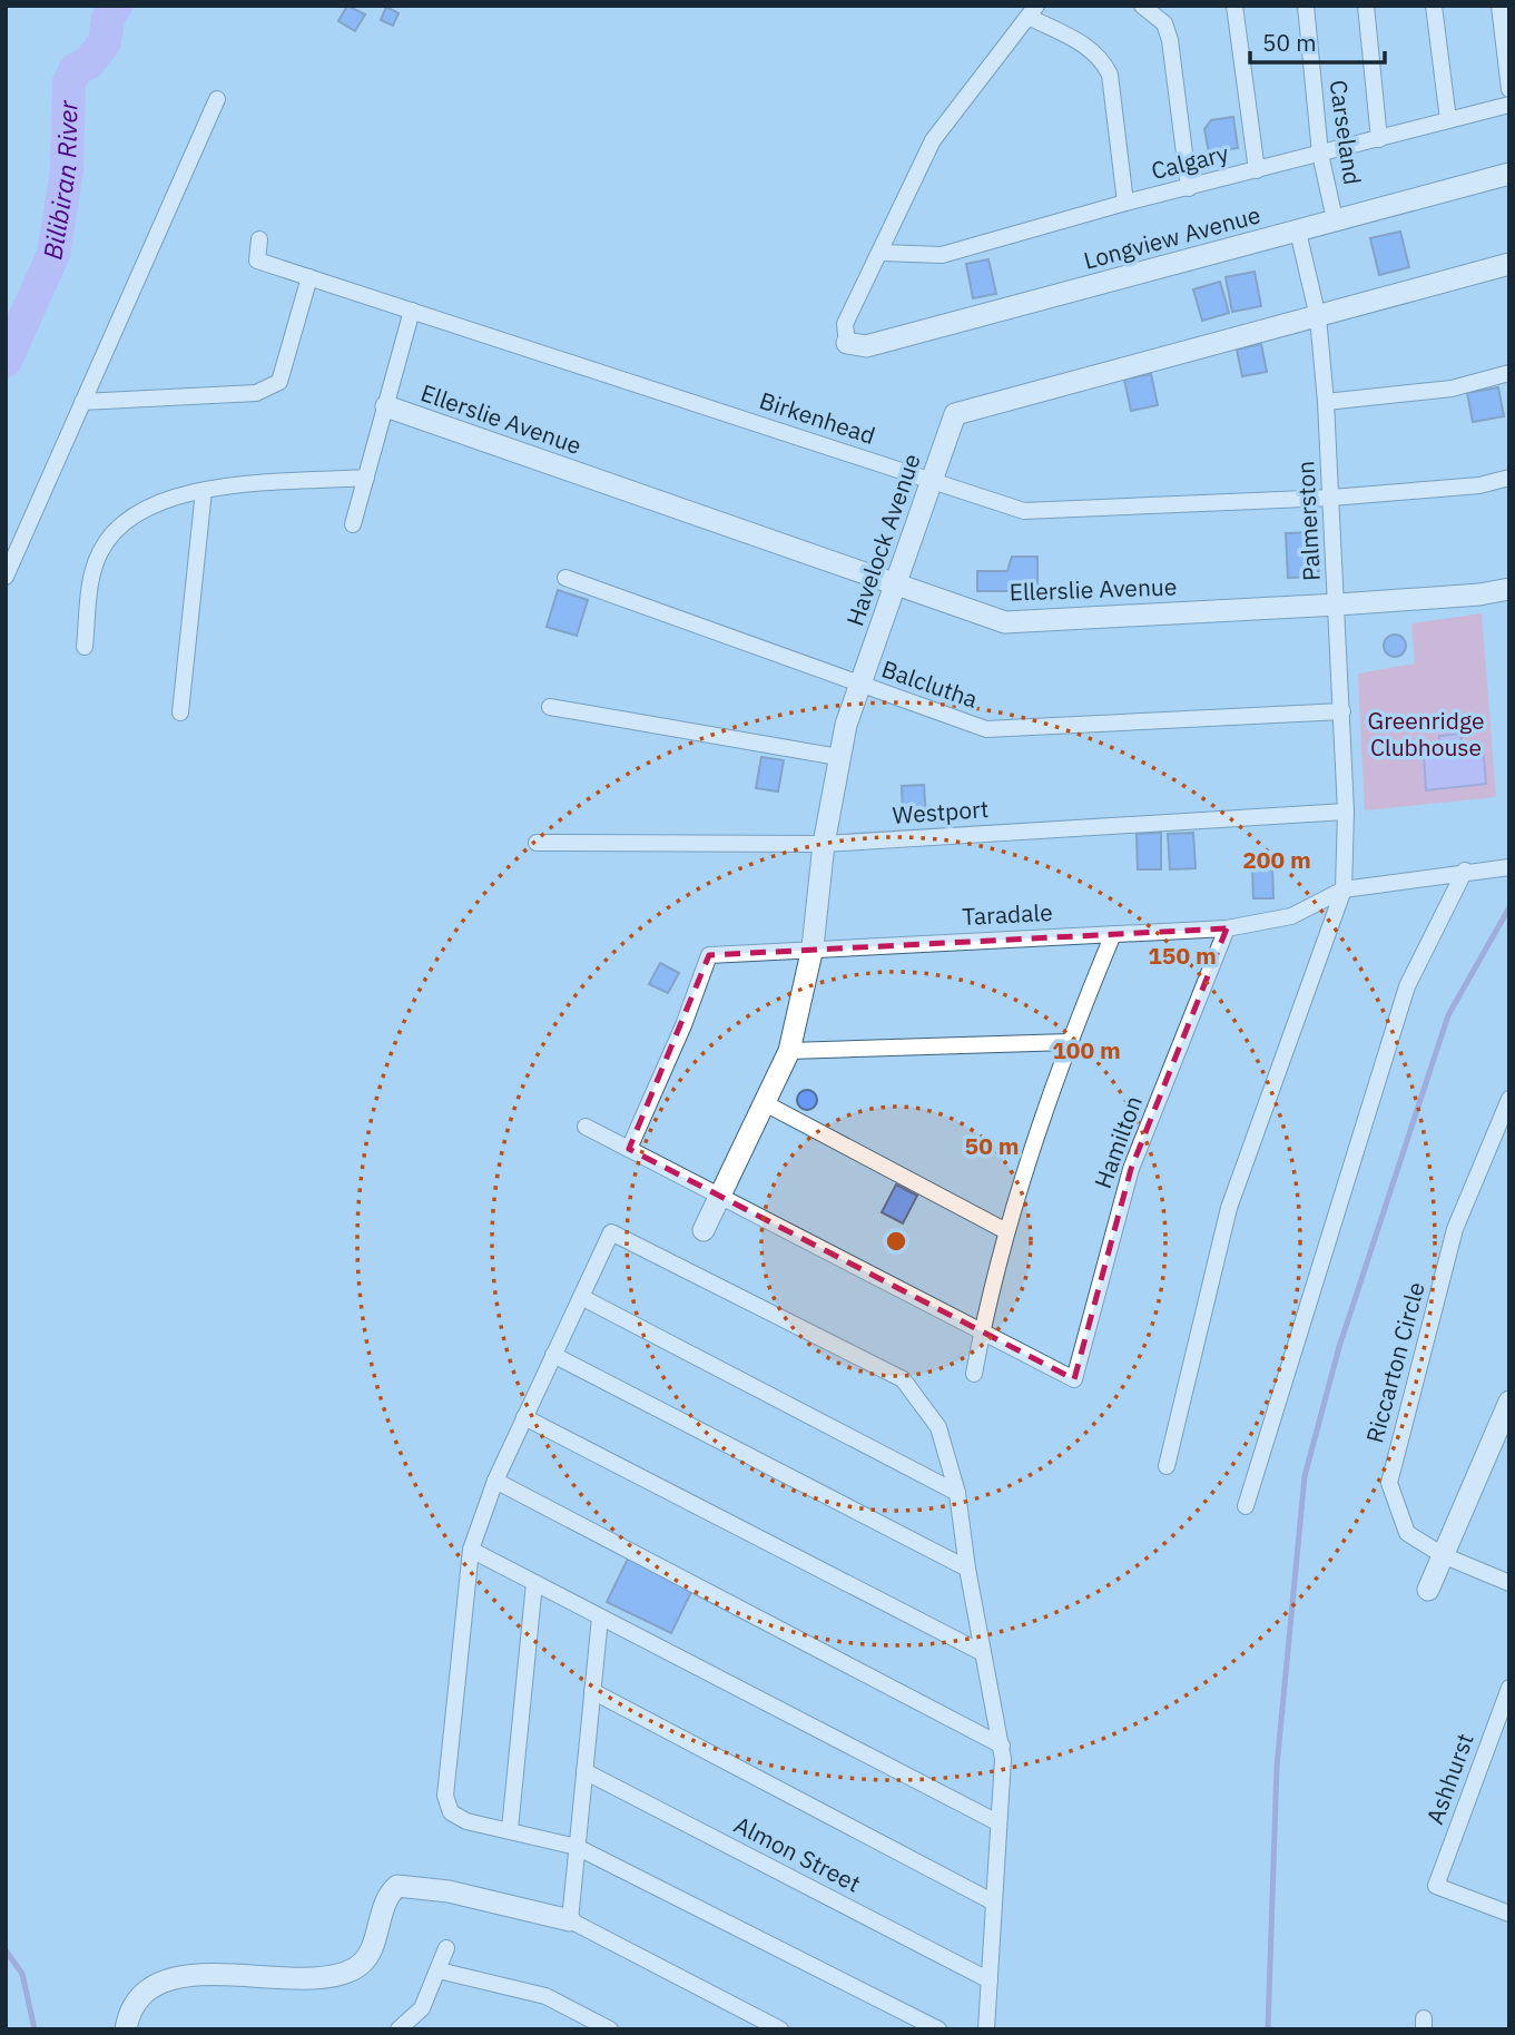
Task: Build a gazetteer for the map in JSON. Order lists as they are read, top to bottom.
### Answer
{
  "streets": {
    "street": [
      "Carseland",
      "Calgary",
      "Longview Avenue",
      "Birkenhead",
      "Ellerslie Avenue",
      "Palmerston",
      "Havelock Avenue",
      "Balclutha",
      "Westport",
      "Taradale",
      "Hamilton",
      "Riccarton Circle",
      "Ashhurst",
      "Almon Street"
    ]
  },
  "crossings": [
    ["Carseland", "Calgary"],
    ["Carseland", "Longview Avenue"],
    ["Longview Avenue", "Palmerston"],
    ["Birkenhead", "Palmerston"],
    ["Birkenhead", "Havelock Avenue"],
    ["Ellerslie Avenue", "Palmerston"],
    ["Ellerslie Avenue", "Havelock Avenue"],
    ["Palmerston", "Havelock Avenue"],
    ["Palmerston", "Balclutha"],
    ["Palmerston", "Westport"],
    ["Palmerston", "Taradale"],
    ["Havelock Avenue", "Balclutha"],
    ["Havelock Avenue", "Westport"],
    ["Havelock Avenue", "Taradale"],
    ["Taradale", "Hamilton"]
  ],
  "water": ["Bilibiran River"],
  "parks": ["Greenridge Clubhouse"],
  "scale_bar": "50 m",
  "rings": [
    "200 m",
    "150 m",
    "100 m",
    "50 m"
  ]
}
